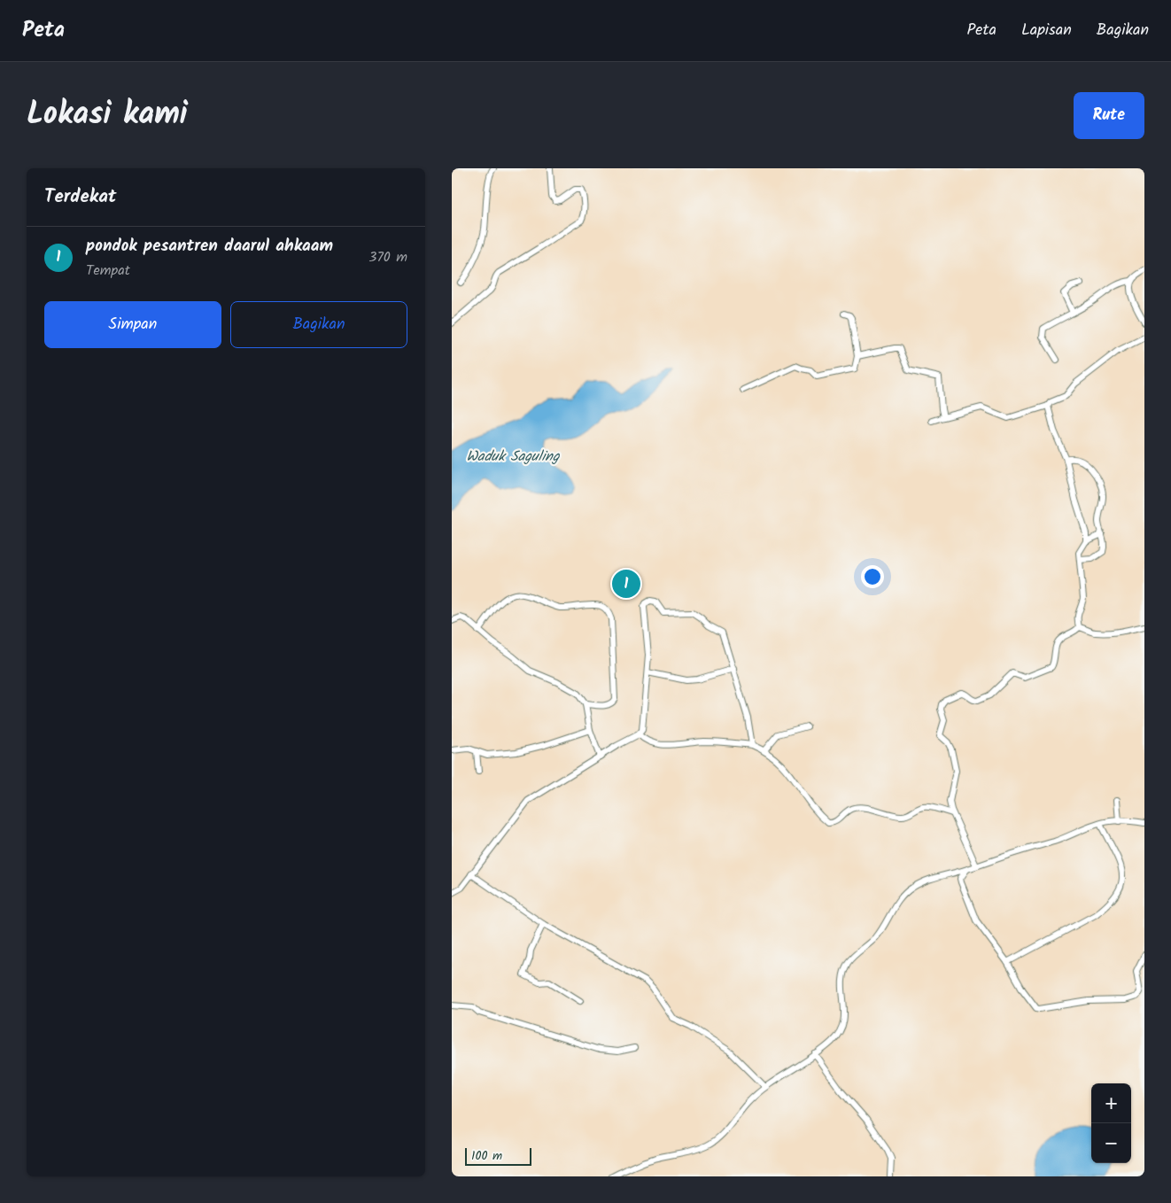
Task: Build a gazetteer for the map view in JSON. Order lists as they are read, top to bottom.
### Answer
{
  "water": ["Waduk Saguling"],
  "scale_bar": "100 m",
  "page": {
    "header": "Peta",
    "nav": ["Peta", "Lapisan", "Bagikan"],
    "title": "Lokasi kami",
    "buttons": [
      "Rute",
      ["Simpan", "Bagikan"]
    ],
    "heading": "Terdekat",
    "list": [
      {
        "mark": "1",
        "name": "pondok pesantren daarul ahkaam",
        "note": "Tempat",
        "value": "370 m"
      }
    ],
    "pins": "1",
    "map_buttons": ["+", "−"],
    "scale": "100 m"
  }
}
